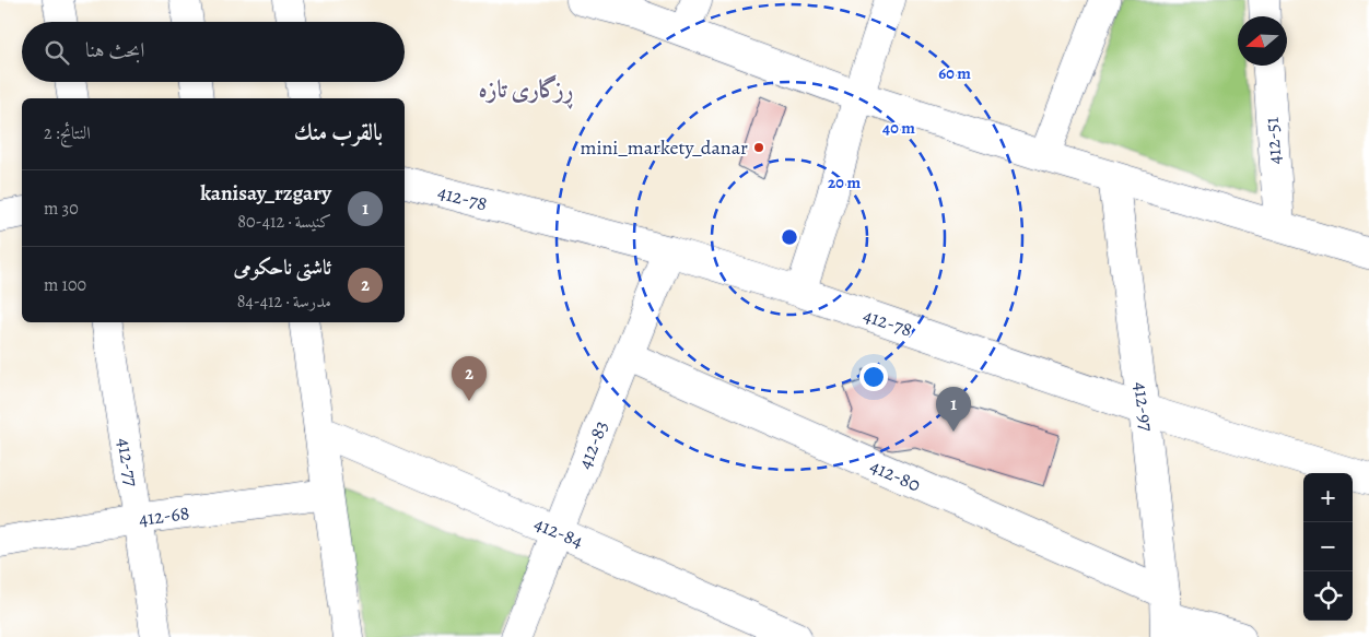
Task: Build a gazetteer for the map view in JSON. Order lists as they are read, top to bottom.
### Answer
{
  "streets": {
    "street": [
      "412-51",
      "412-78",
      "412-97",
      "412-83",
      "412-77",
      "412-80",
      "412-68",
      "412-84"
    ]
  },
  "crossings": [
    ["412-78", "412-97"],
    ["412-78", "412-83"],
    ["412-97", "412-80"],
    ["412-83", "412-80"],
    ["412-83", "412-84"],
    ["412-77", "412-68"]
  ],
  "districts": ["ڕزگاری تازە"],
  "places": ["mini_markety_danar"],
  "north": "left",
  "page": {
    "search": "ابحث هنا",
    "heading": ["بالقرب منك", "النتائج: 2"],
    "list": [
      {
        "mark": "1",
        "name": "kanisay_rzgary",
        "note": "كنيسة · 412-80",
        "value": "30 m"
      },
      {
        "mark": "2",
        "name": "ئاشتی ناحکومی",
        "note": "مدرسة · 412-84",
        "value": "100 m"
      }
    ],
    "pins": ["2", "1"],
    "map_buttons": ["+", "−"]
  },
  "rings": ["60 m", "40 m", "20 m"]
}
